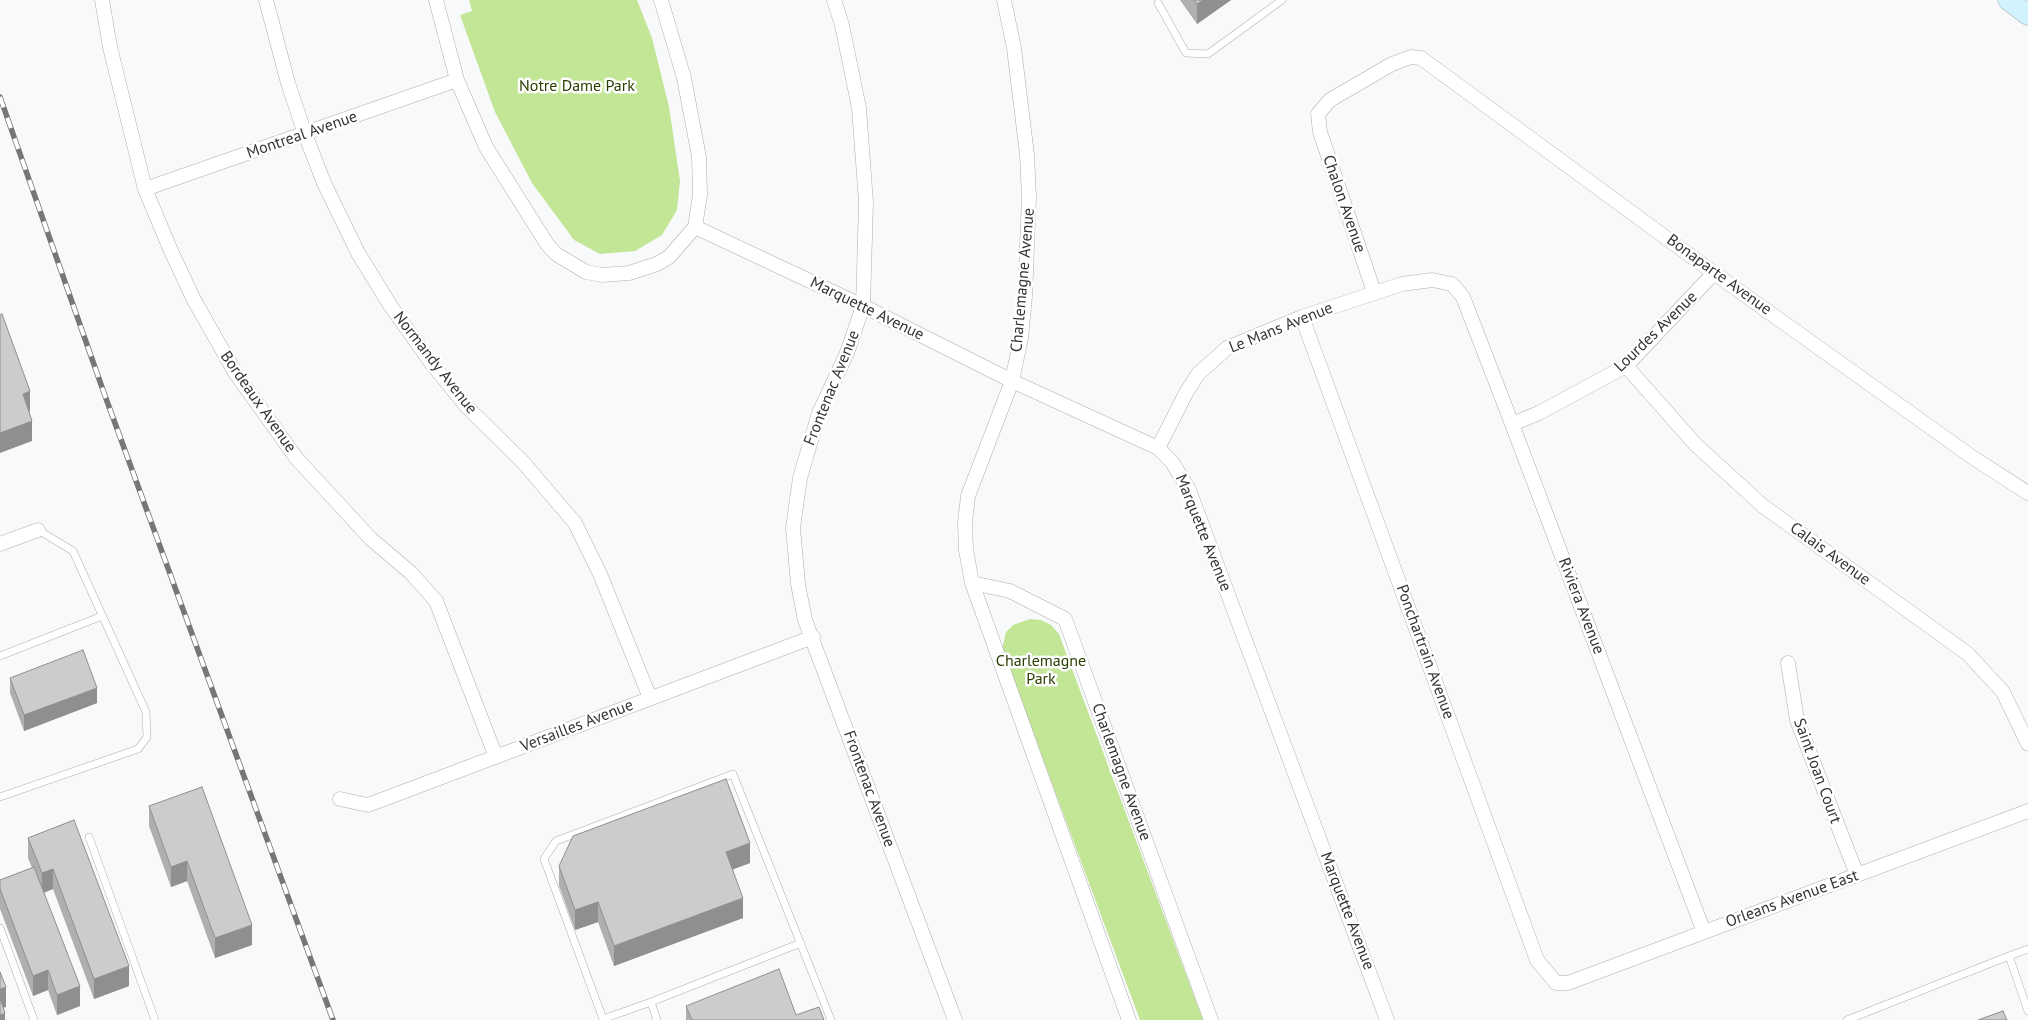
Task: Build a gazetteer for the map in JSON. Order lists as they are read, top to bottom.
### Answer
{
  "streets": {
    "street": [
      "Montreal Avenue",
      "Chalon Avenue",
      "Bonaparte Avenue",
      "Charlemagne Avenue",
      "Marquette Avenue",
      "Le Mans Avenue",
      "Lourdes Avenue",
      "Normandy Avenue",
      "Frontenac Avenue",
      "Bordeaux Avenue",
      "Calais Avenue",
      "Riviera Avenue",
      "Ponchartrain Avenue",
      "Versailles Avenue",
      "Saint Joan Court",
      "Orleans Avenue East"
    ]
  },
  "crossings": [
    ["Montreal Avenue", "Normandy Avenue"],
    ["Montreal Avenue", "Bordeaux Avenue"],
    ["Chalon Avenue", "Bonaparte Avenue"],
    ["Chalon Avenue", "Le Mans Avenue"],
    ["Bonaparte Avenue", "Lourdes Avenue"],
    ["Charlemagne Avenue", "Marquette Avenue"],
    ["Marquette Avenue", "Le Mans Avenue"],
    ["Marquette Avenue", "Frontenac Avenue"],
    ["Le Mans Avenue", "Riviera Avenue"],
    ["Le Mans Avenue", "Ponchartrain Avenue"],
    ["Lourdes Avenue", "Calais Avenue"],
    ["Lourdes Avenue", "Riviera Avenue"],
    ["Normandy Avenue", "Versailles Avenue"],
    ["Frontenac Avenue", "Versailles Avenue"],
    ["Bordeaux Avenue", "Versailles Avenue"],
    ["Riviera Avenue", "Orleans Avenue East"],
    ["Ponchartrain Avenue", "Orleans Avenue East"],
    ["Saint Joan Court", "Orleans Avenue East"]
  ],
  "parks": ["Notre Dame Park", "Charlemagne Park"]
}
